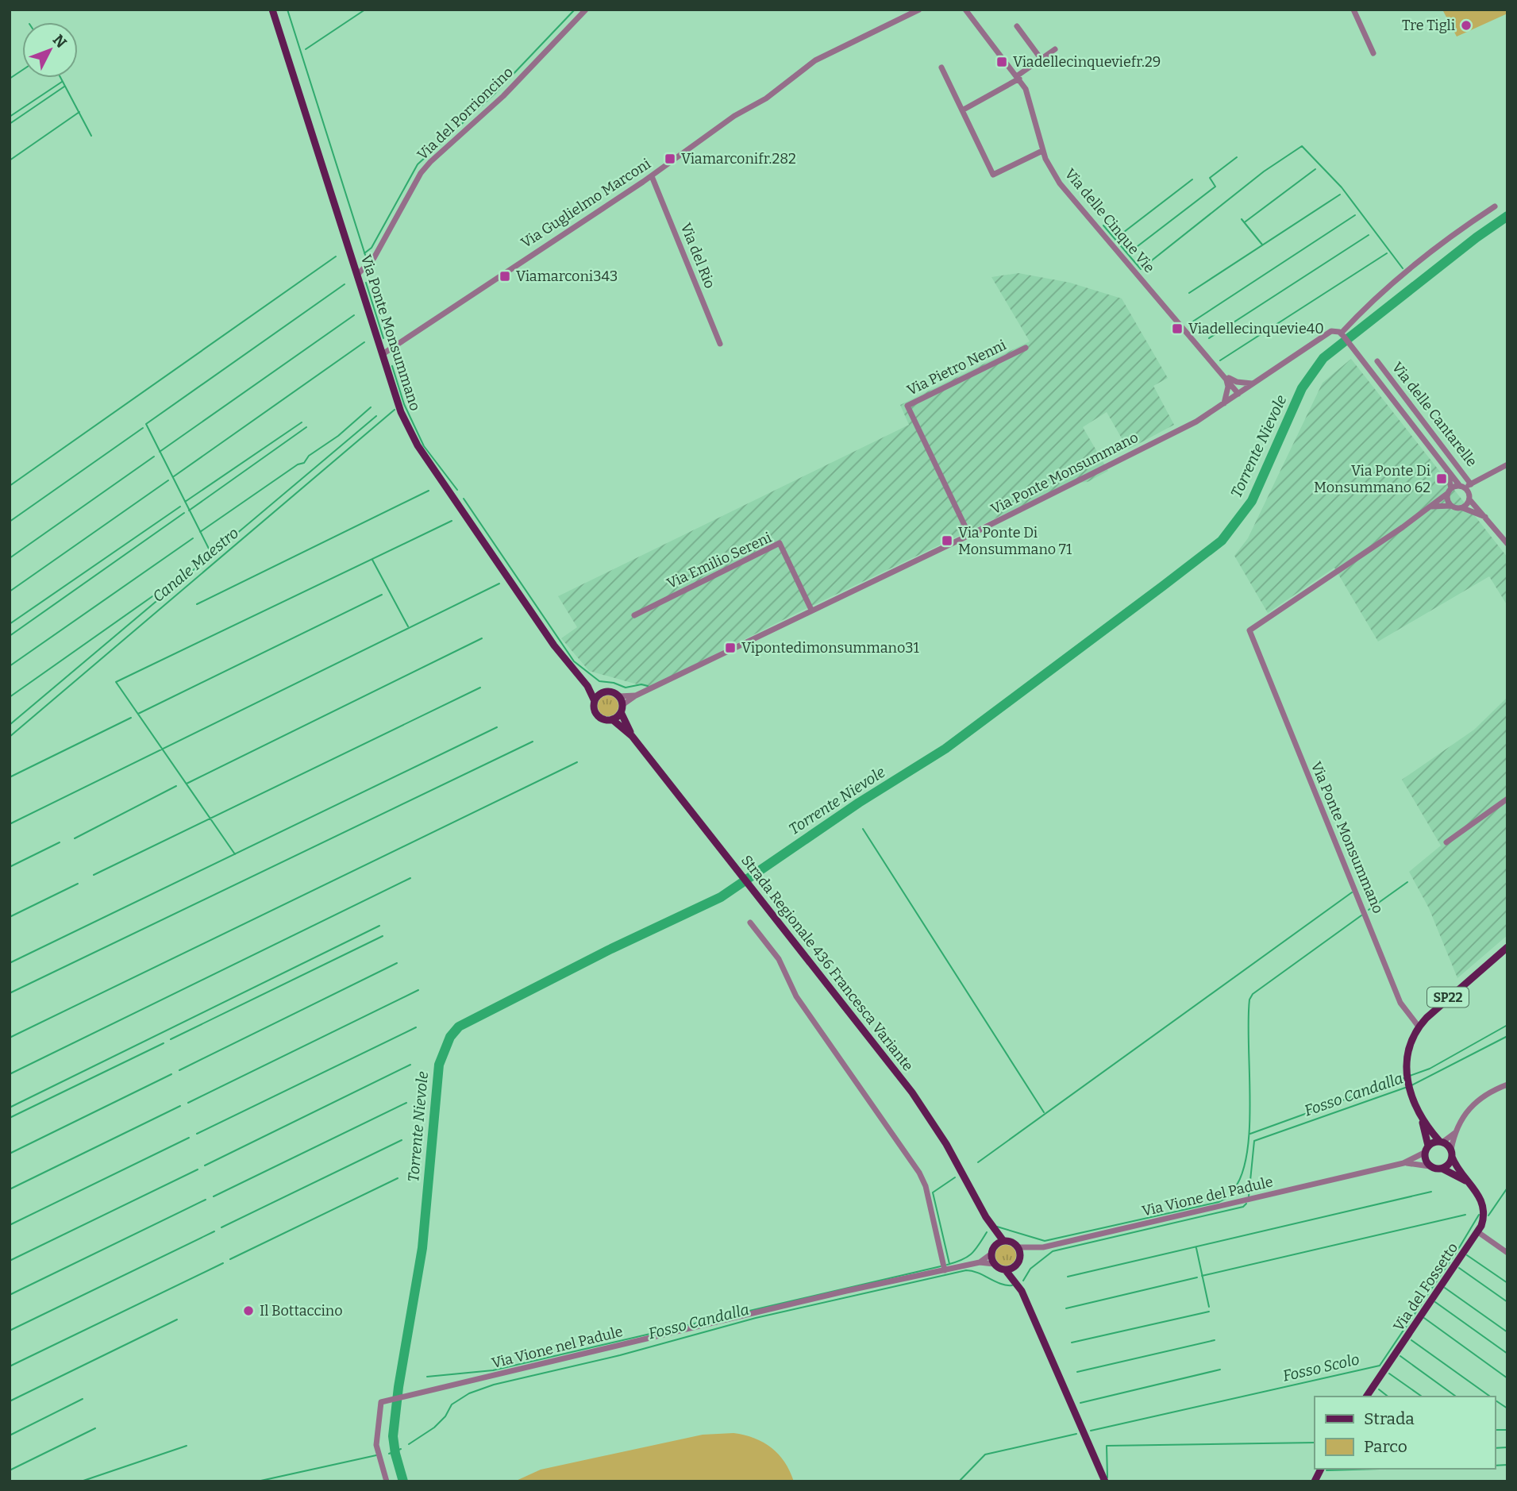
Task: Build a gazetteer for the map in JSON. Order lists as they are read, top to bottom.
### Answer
{
  "streets": {
    "main road": [
      "Via Ponte Monsummano",
      "Strada Regionale 436 Francesca Variante",
      "SP22",
      "Via del Fossetto"
    ],
    "street": [
      "Via del Porrioncino",
      "Via Guglielmo Marconi",
      "Via delle Cinque Vie",
      "Via del Rio",
      "Via Pietro Nenni",
      "Via delle Cantarelle",
      "Via Emilio Sereni",
      "Via Vione del Padule",
      "Via Vione nel Padule"
    ]
  },
  "crossings": [
    ["Via del Porrioncino", "Via Ponte Monsummano"],
    ["Via Guglielmo Marconi", "Via del Rio"],
    ["Via Guglielmo Marconi", "Via Ponte Monsummano"],
    ["Via delle Cinque Vie", "Via Ponte Monsummano"],
    ["Via Ponte Monsummano", "Via Pietro Nenni"],
    ["Via Ponte Monsummano", "Via delle Cantarelle"],
    ["Via Ponte Monsummano", "Via Emilio Sereni"],
    ["Via Ponte Monsummano", "SP22"],
    ["SP22", "Via del Fossetto"],
    ["Via Vione del Padule", "Via Vione nel Padule"]
  ],
  "water": [
    "Torrente Nievole",
    "Canale Maestro",
    "Fosso Candalla",
    "Fosso Scolo"
  ],
  "places": {
    "other": ["Tre Tigli", "Il Bottaccino"],
    "transit": [
      "Viadellecinqueviefr.29",
      "Viamarconifr.282",
      "Viamarconi343",
      "Viadellecinquevie40",
      "Via Ponte Di Monsummano 62",
      "Via Ponte Di Monsummano 71",
      "Vipontedimonsummano31"
    ]
  },
  "legend": ["Strada", "Parco"],
  "north": "top right"
}
